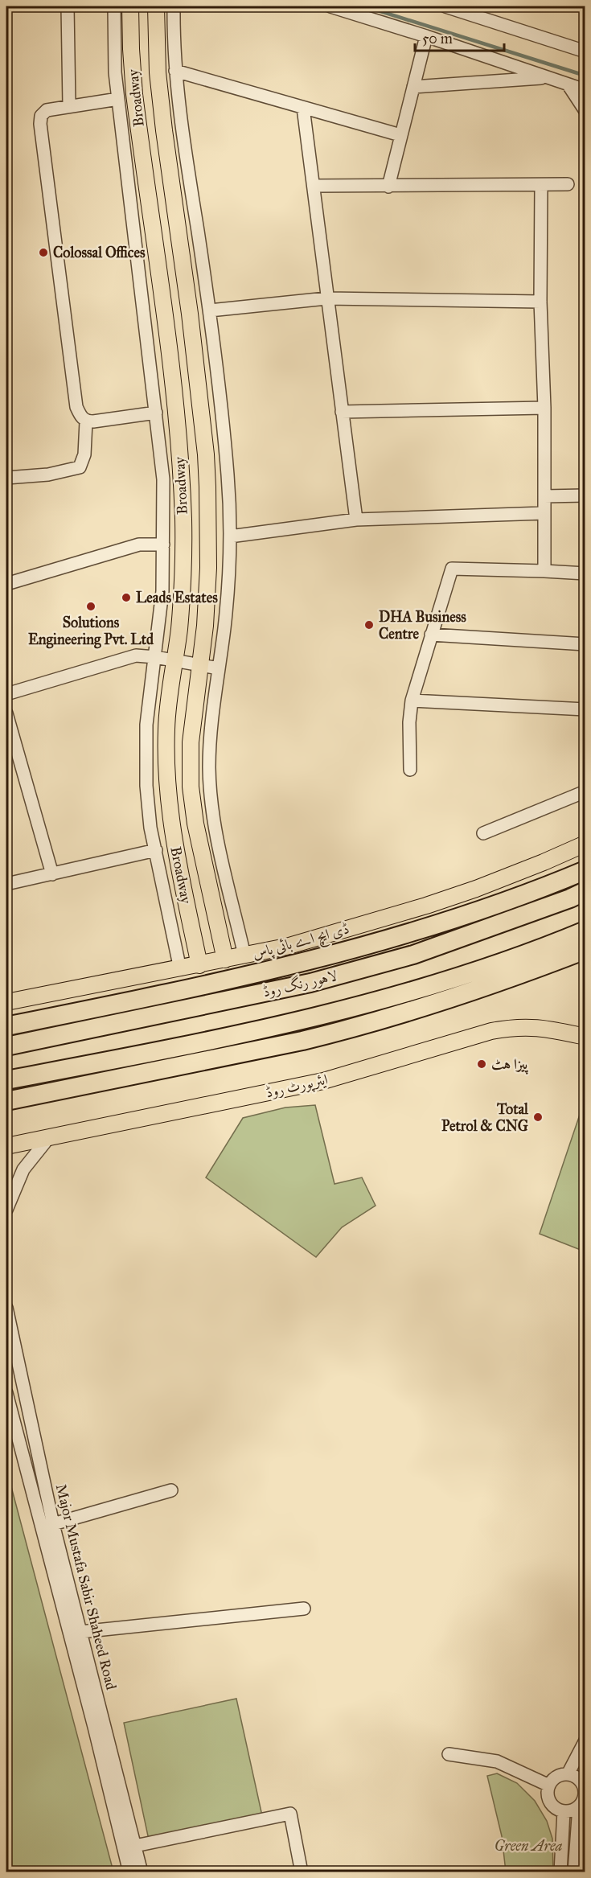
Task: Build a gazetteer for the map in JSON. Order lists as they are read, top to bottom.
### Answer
{
  "streets": {
    "highway": ["لاہور رنگ روڈ"],
    "main road": ["Broadway", "ڈی ایچ اے بائی پاس", "ایئرپورٹ روڈ"],
    "street": ["Major Mustafa Sabir Shaheed Road"]
  },
  "crossings": [
    ["Broadway", "ڈی ایچ اے بائی پاس"]
  ],
  "parks": ["Green Area"],
  "places": [
    "Colossal Offices",
    "Leads Estates",
    "Solutions Engineering Pvt. Ltd",
    "DHA Business Centre",
    "پیزا ہٹ",
    "Total Petrol & CNG"
  ],
  "scale_bar": "50 m"
}
